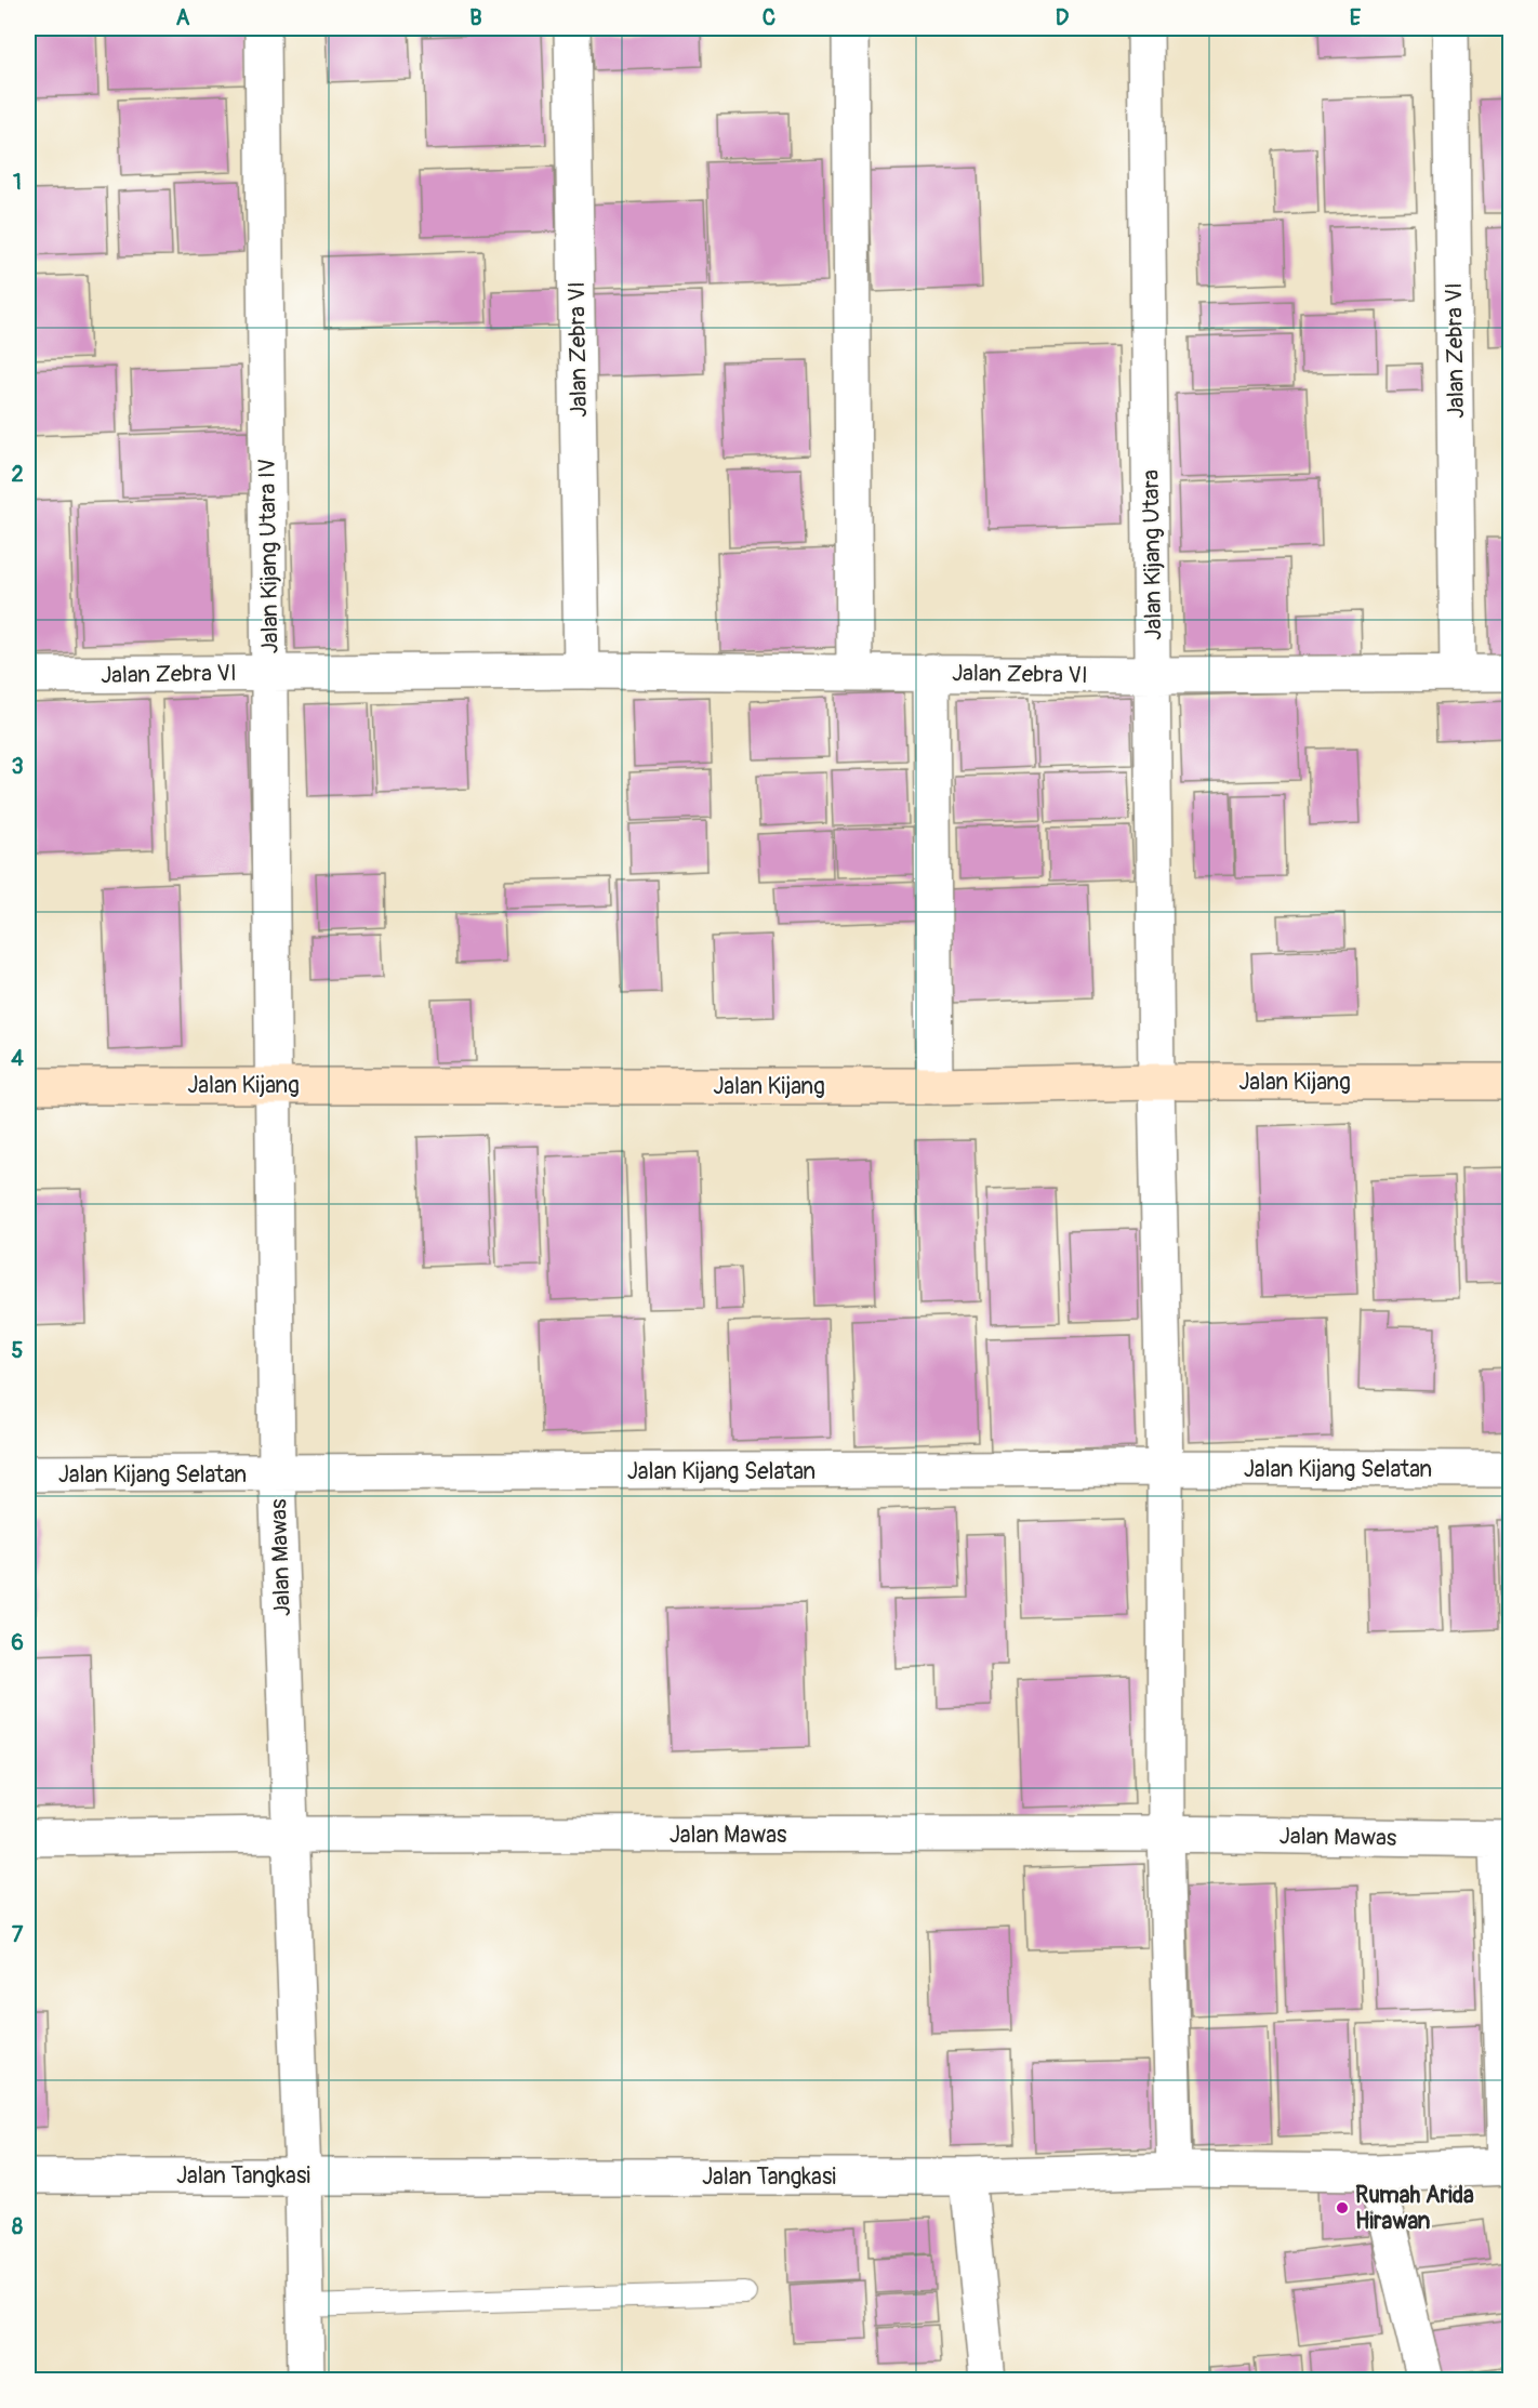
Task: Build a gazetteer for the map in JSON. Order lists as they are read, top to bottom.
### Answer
{
  "streets": {
    "street": [
      "Jalan Zebra VI",
      "Jalan Kijang Utara",
      "Jalan Kijang Utara IV",
      "Jalan Kijang",
      "Jalan Kijang Selatan",
      "Jalan Mawas",
      "Jalan Tangkasi"
    ]
  },
  "crossings": [
    ["Jalan Zebra VI", "Jalan Kijang Utara"],
    ["Jalan Zebra VI", "Jalan Kijang Utara IV"],
    ["Jalan Kijang Utara", "Jalan Kijang"],
    ["Jalan Kijang Utara IV", "Jalan Kijang"],
    ["Jalan Kijang Utara IV", "Jalan Kijang Selatan"],
    ["Jalan Kijang", "Jalan Kijang Selatan"],
    ["Jalan Kijang Selatan", "Jalan Mawas"],
    ["Jalan Mawas", "Jalan Tangkasi"]
  ],
  "places": ["Rumah Arida Hirawan"],
  "grid": {
    "columns": [
      "A",
      "B",
      "C",
      "D",
      "E"
    ],
    "rows": [
      "1",
      "2",
      "3",
      "4",
      "5",
      "6",
      "7",
      "8"
    ]
  }
}
